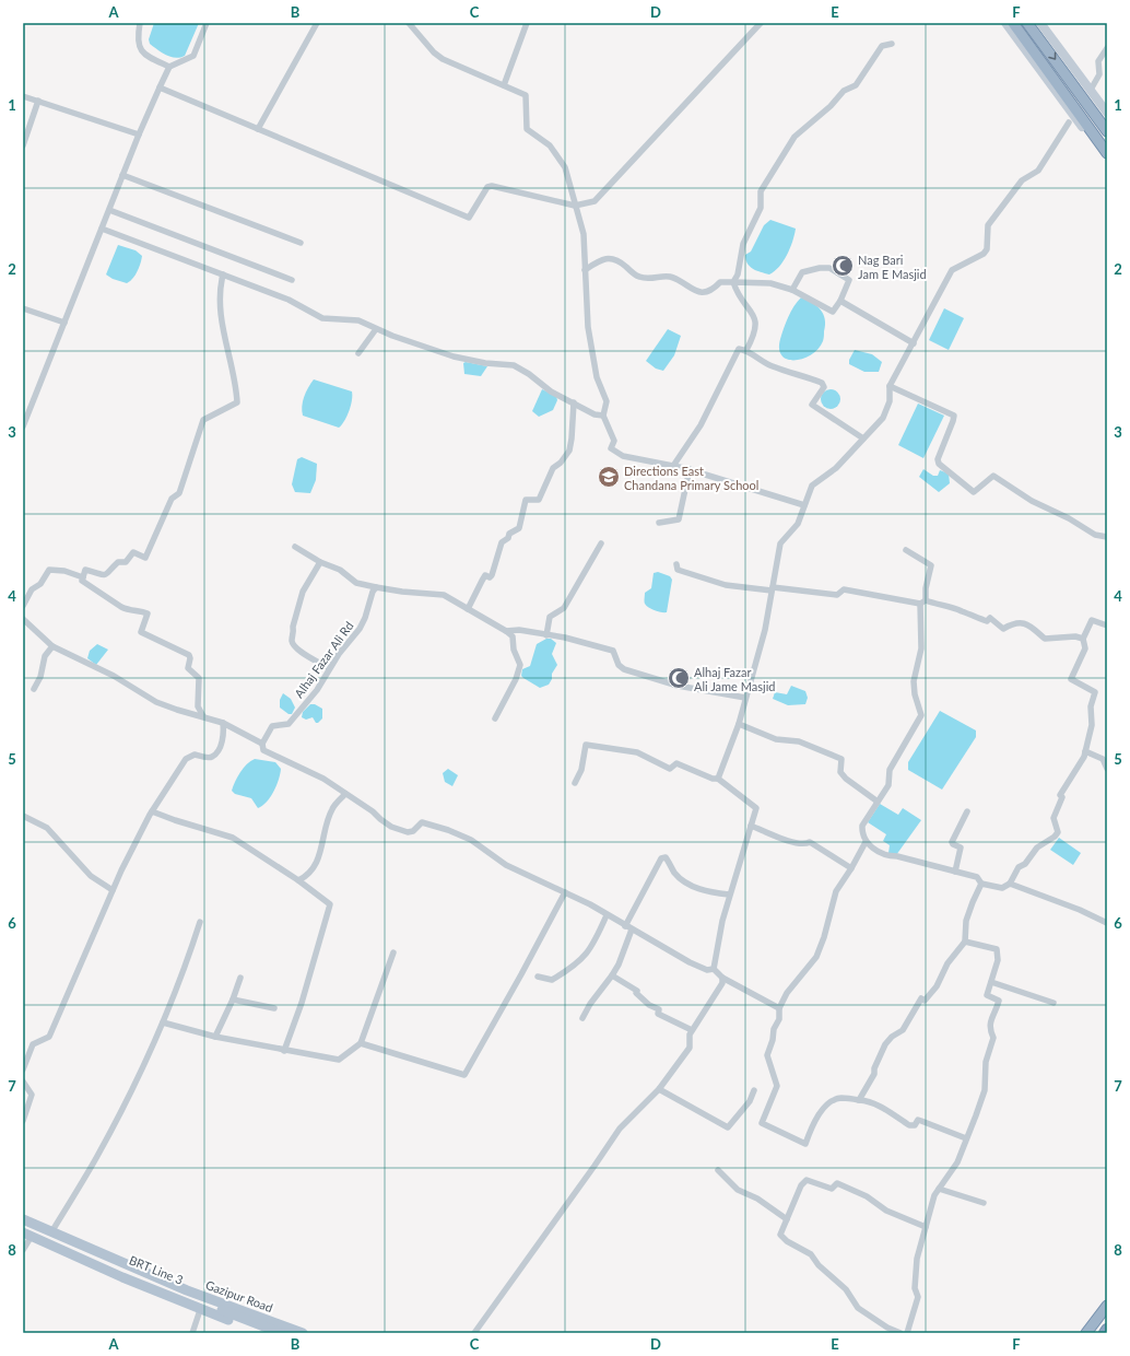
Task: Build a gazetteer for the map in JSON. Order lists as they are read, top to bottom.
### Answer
{
  "streets": {
    "main road": ["BRT Line 3", "Gazipur Road"],
    "street": ["Alhaj Fazar Ali Rd"]
  },
  "places": {
    "mosque": ["Nag Bari Jam E Masjid", "Alhaj Fazar Ali Jame Masjid"],
    "school or university": ["Directions East Chandana Primary School"]
  },
  "grid": {
    "columns": [
      "A",
      "B",
      "C",
      "D",
      "E",
      "F"
    ],
    "rows": [
      "1",
      "2",
      "3",
      "4",
      "5",
      "6",
      "7",
      "8"
    ]
  }
}
